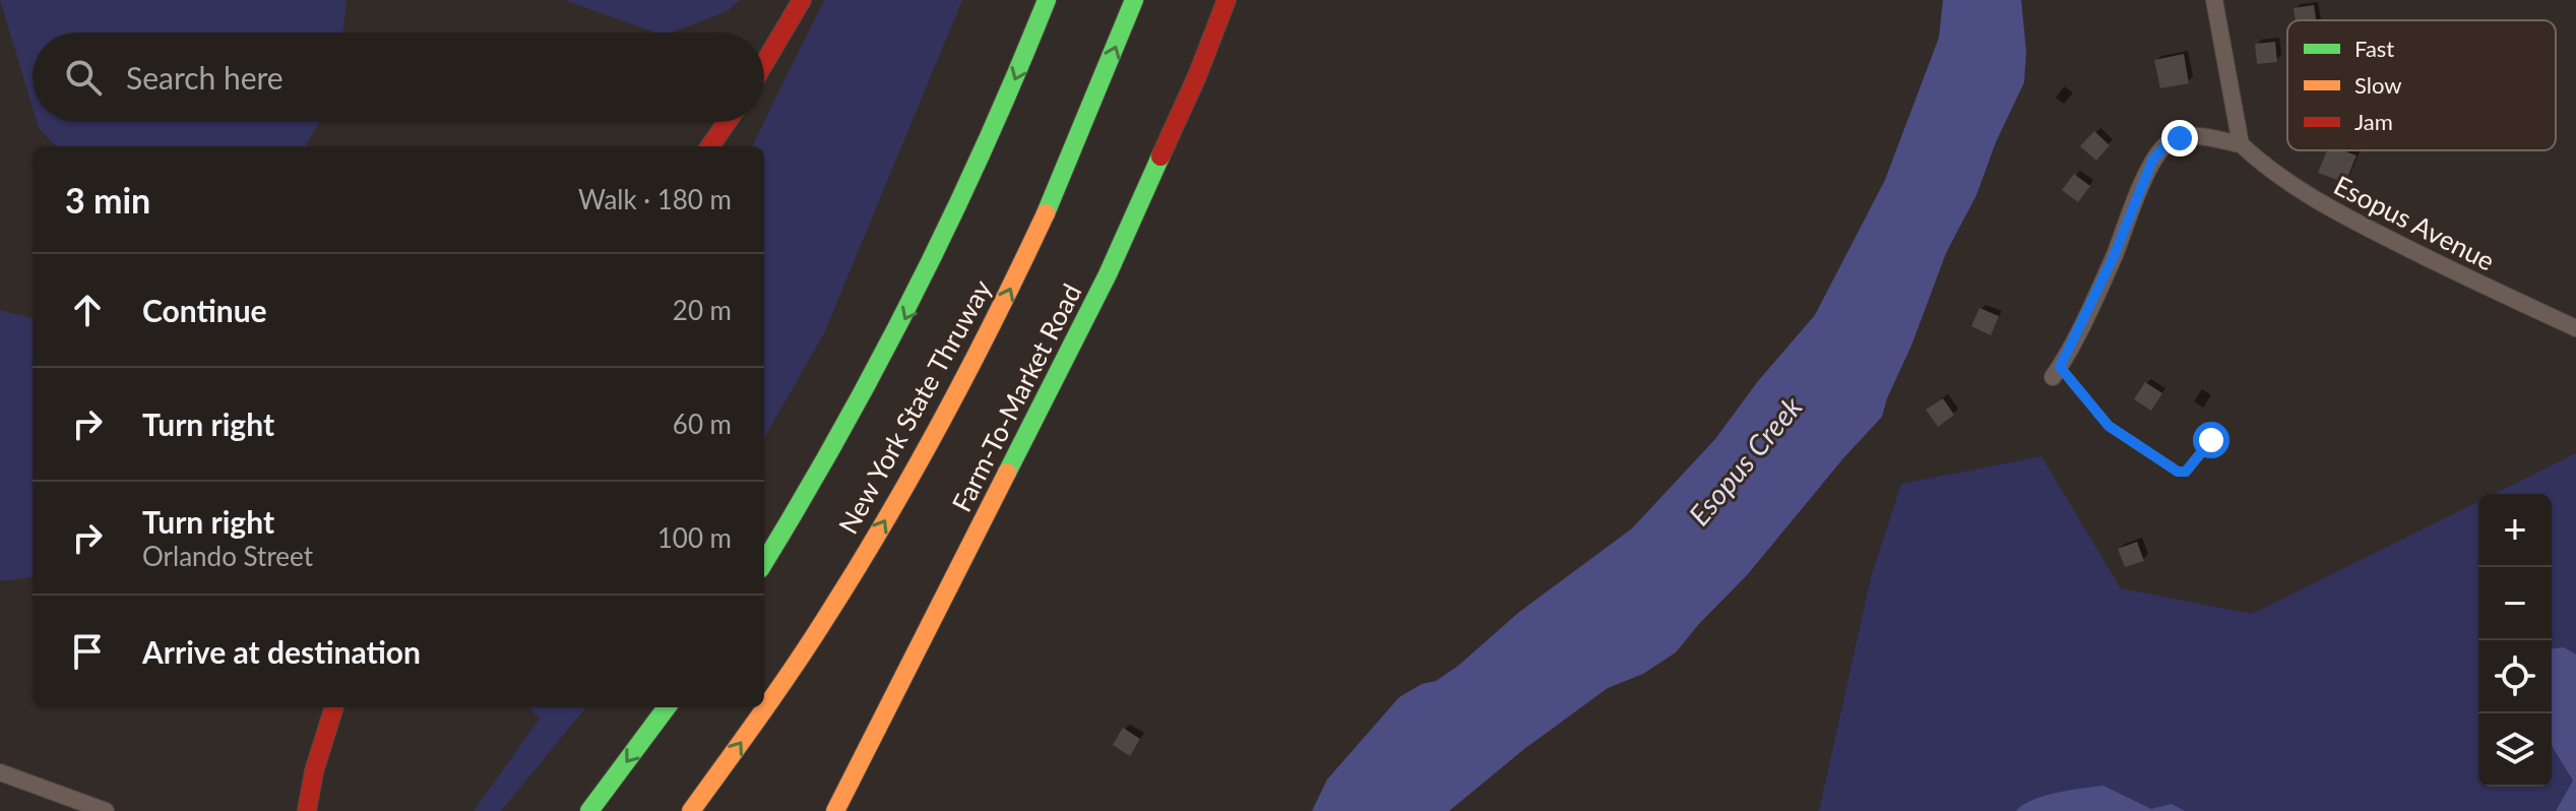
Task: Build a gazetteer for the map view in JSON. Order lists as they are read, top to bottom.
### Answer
{
  "streets": {
    "main road": ["Farm-To-Market Road", "New York State Thruway"],
    "street": ["Esopus Avenue"]
  },
  "water": ["Esopus Creek"],
  "legend": ["Fast", "Slow", "Jam"],
  "page": {
    "search": "Search here",
    "heading": ["3 min", "Walk · 180 m"],
    "list": [
      ["Continue", "20 m"],
      ["Turn right", "60 m"],
      ["Turn right", "Orlando Street", "100 m"],
      "Arrive at destination"
    ],
    "map_buttons": ["+", "−"]
  }
}
